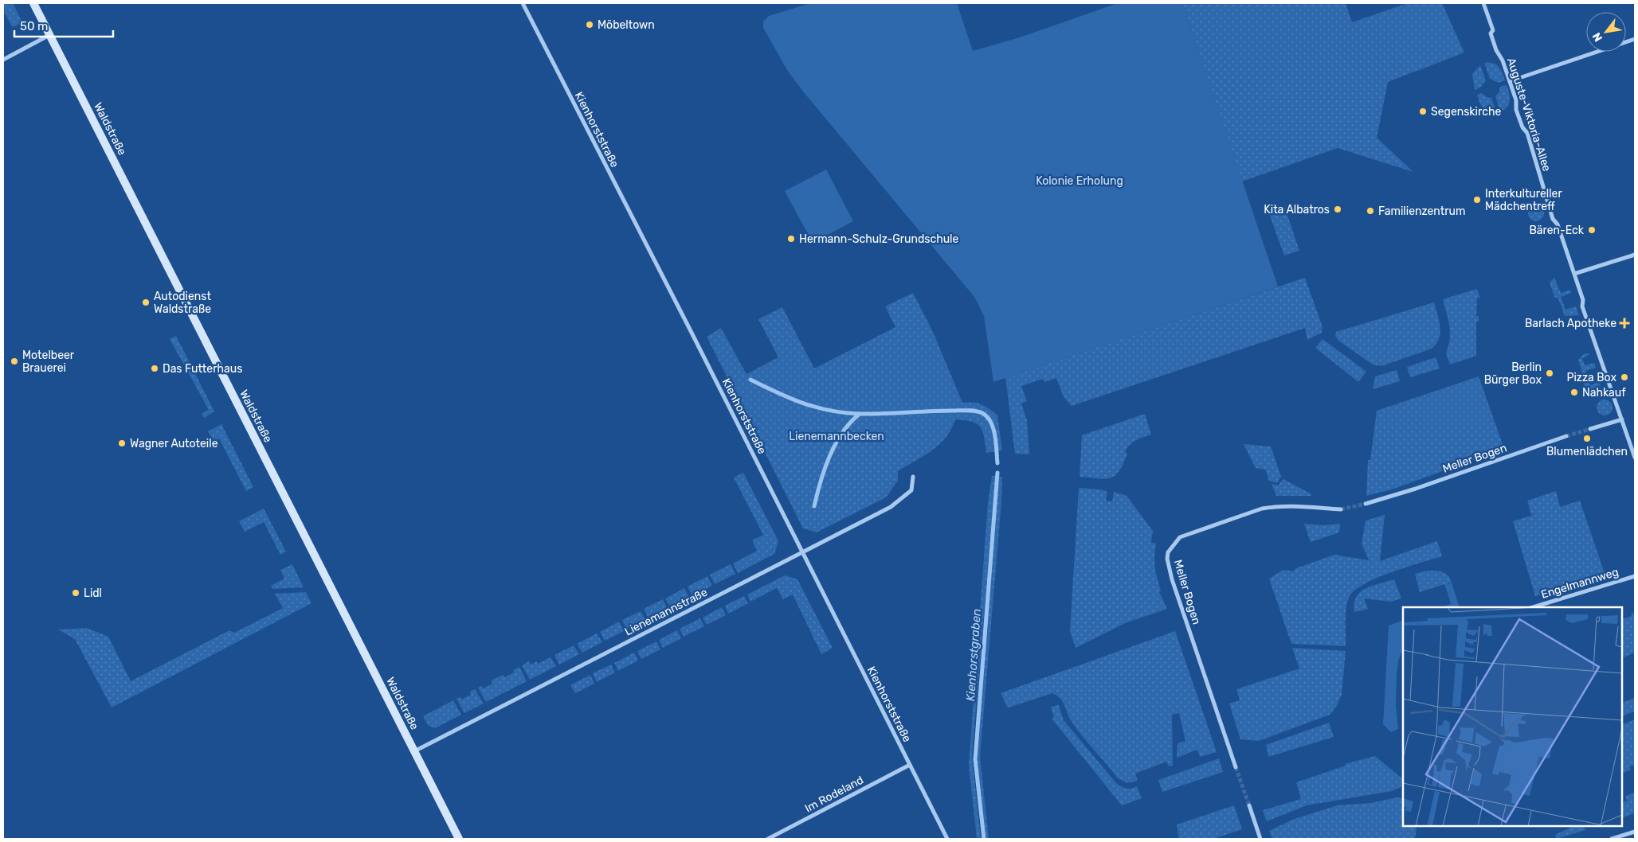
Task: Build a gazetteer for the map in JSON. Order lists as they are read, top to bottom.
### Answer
{
  "streets": {
    "main road": ["Waldstraße"],
    "street": [
      "Auguste-Viktoria-Allee",
      "Kienhorststraße",
      "Meller Bogen",
      "Engelmannweg",
      "Lienemannstraße",
      "Im Rodeland"
    ]
  },
  "crossings": [
    ["Waldstraße", "Lienemannstraße"],
    ["Kienhorststraße", "Lienemannstraße"],
    ["Kienhorststraße", "Im Rodeland"]
  ],
  "water": ["Kienhorstgraben"],
  "parks": ["Kolonie Erholung", "Lienemannbecken"],
  "places": {
    "other": [
      "Möbeltown",
      "Segenskirche",
      "Interkultureller Mädchentreff",
      "Kita Albatros",
      "Familienzentrum",
      "Bären-Eck",
      "Hermann-Schulz-Grundschule",
      "Autodienst Waldstraße",
      "Motelbeer Brauerei",
      "Das Futterhaus",
      "Berlin Bürger Box",
      "Pizza Box",
      "Nahkauf",
      "Blumenlädchen",
      "Wagner Autoteile",
      "Lidl"
    ],
    "health": ["Barlach Apotheke"]
  },
  "scale_bar": "50 m",
  "north": "bottom left"
}
